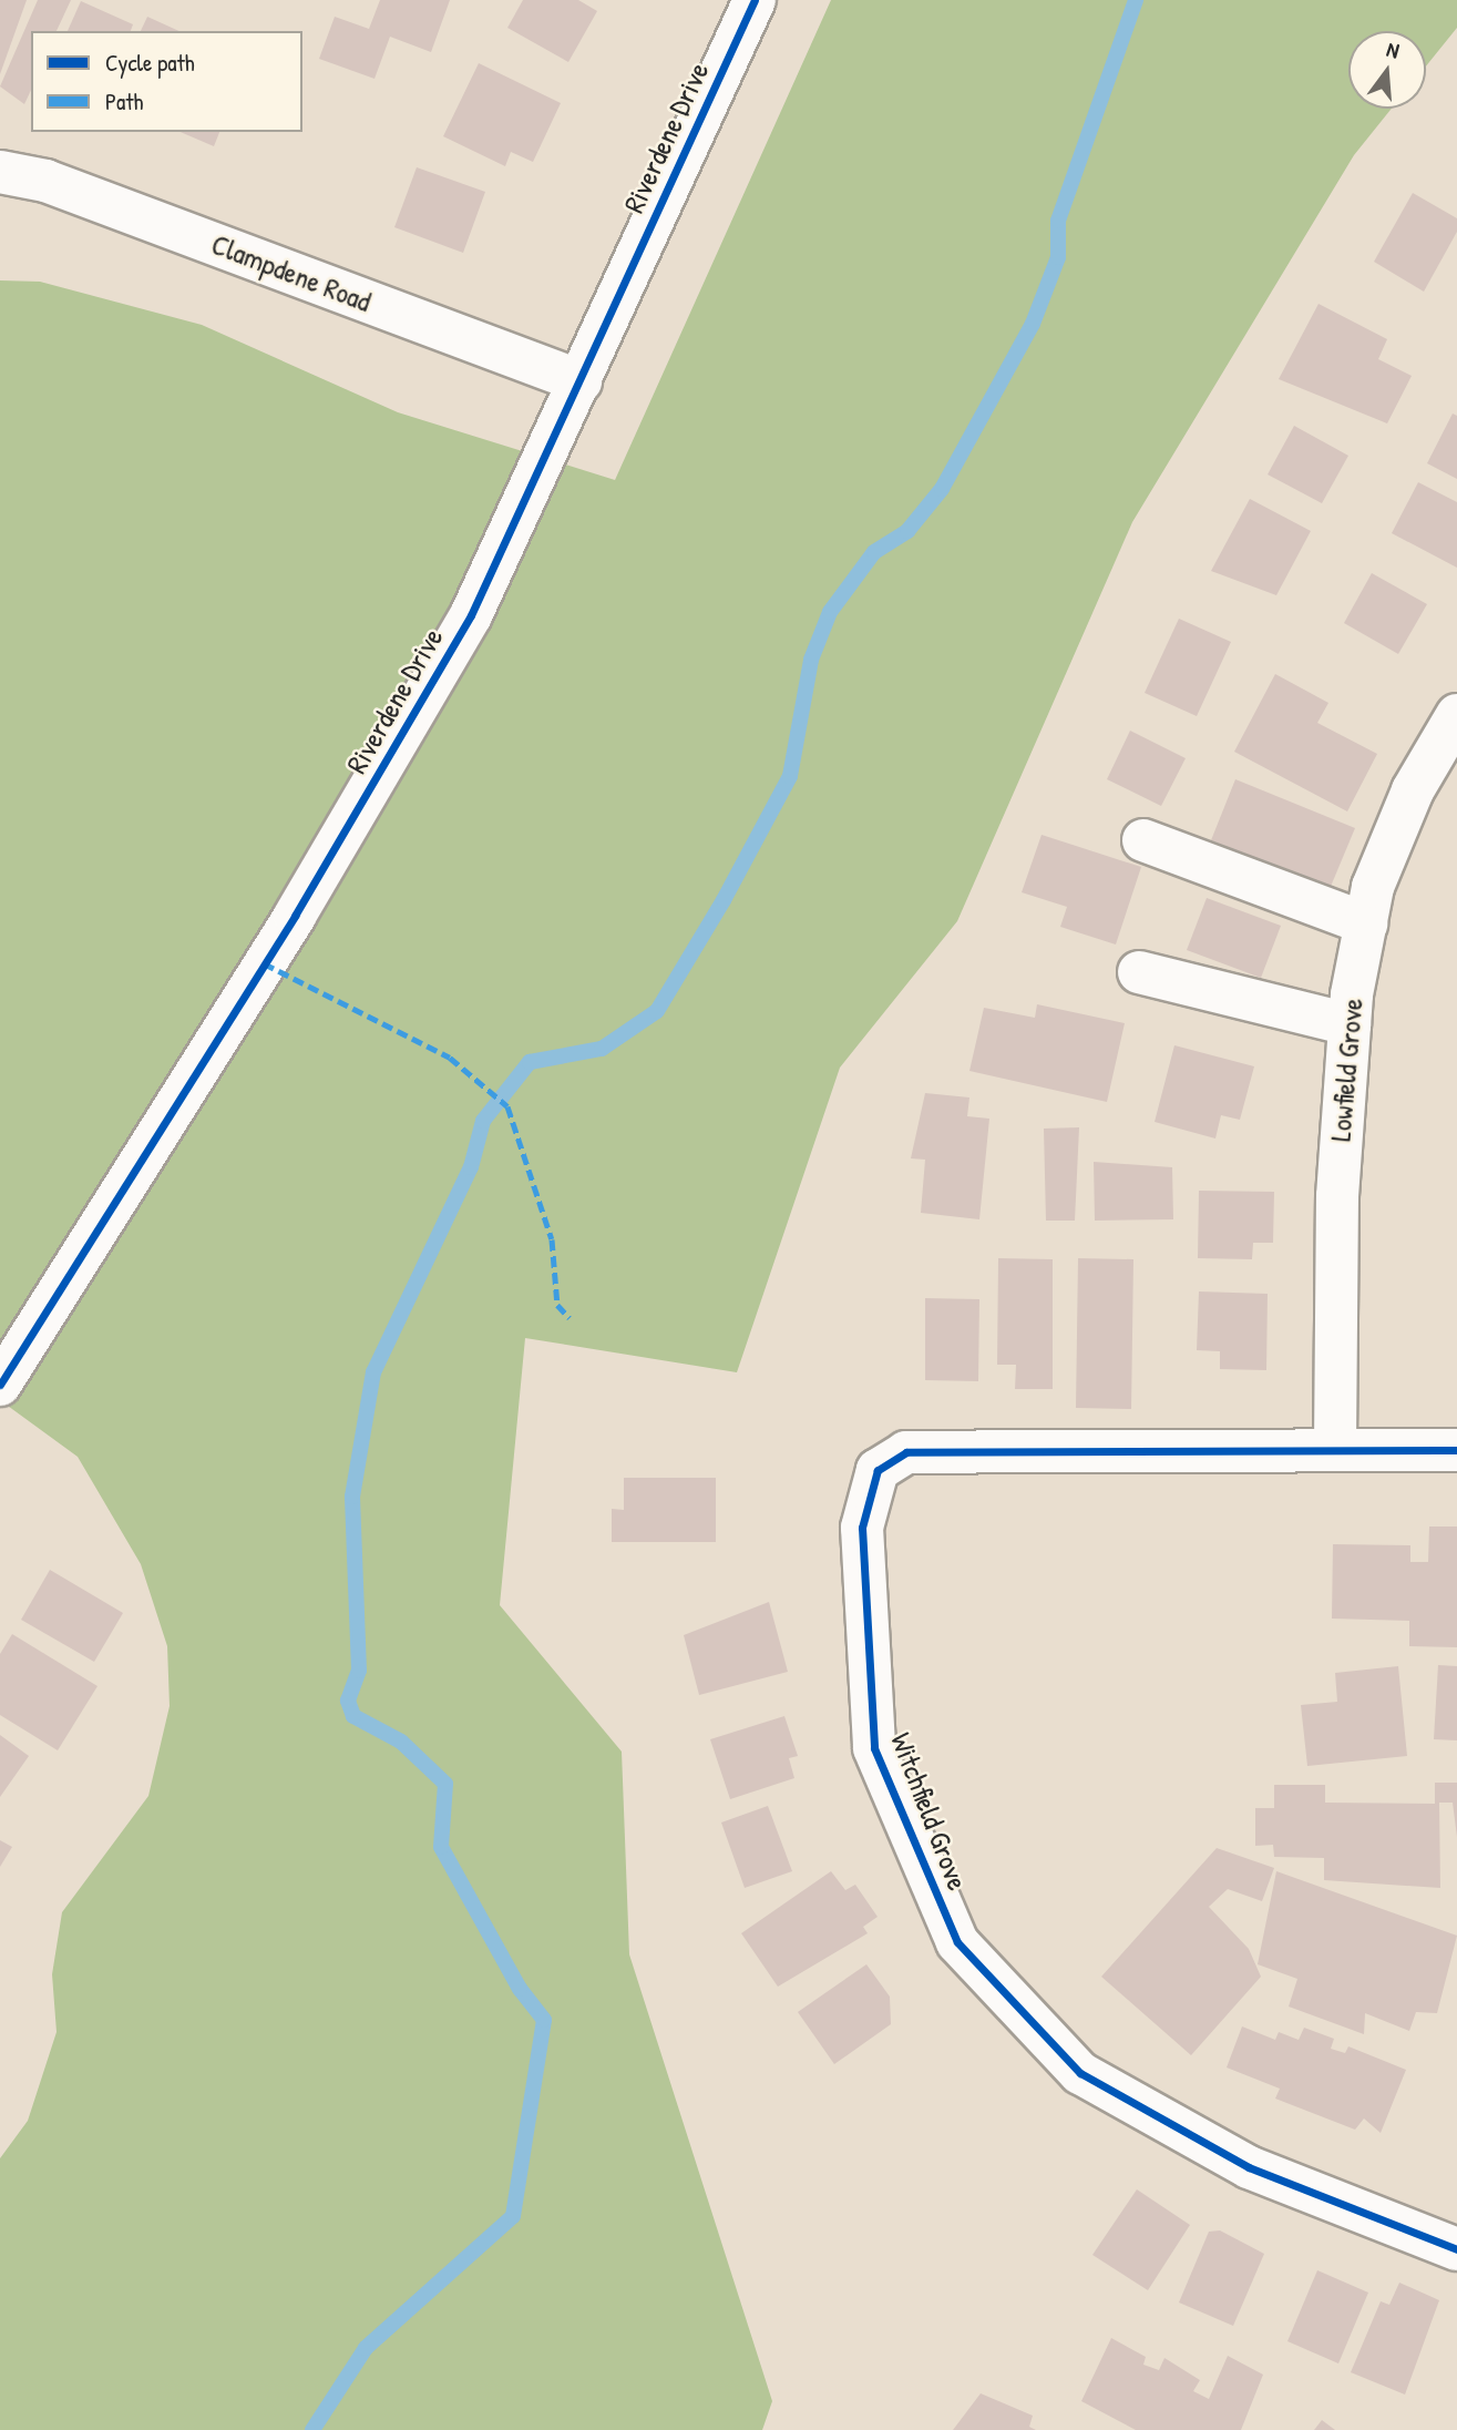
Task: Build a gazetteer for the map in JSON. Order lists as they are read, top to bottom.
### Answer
{
  "streets": {
    "street": [
      "Riverdene Drive",
      "Clampdene Road",
      "Lowfield Grove",
      "Witchfield Grove"
    ]
  },
  "crossings": [
    ["Riverdene Drive", "Clampdene Road"],
    ["Lowfield Grove", "Witchfield Grove"]
  ],
  "legend": ["Cycle path", "Path"],
  "north": "top"
}
